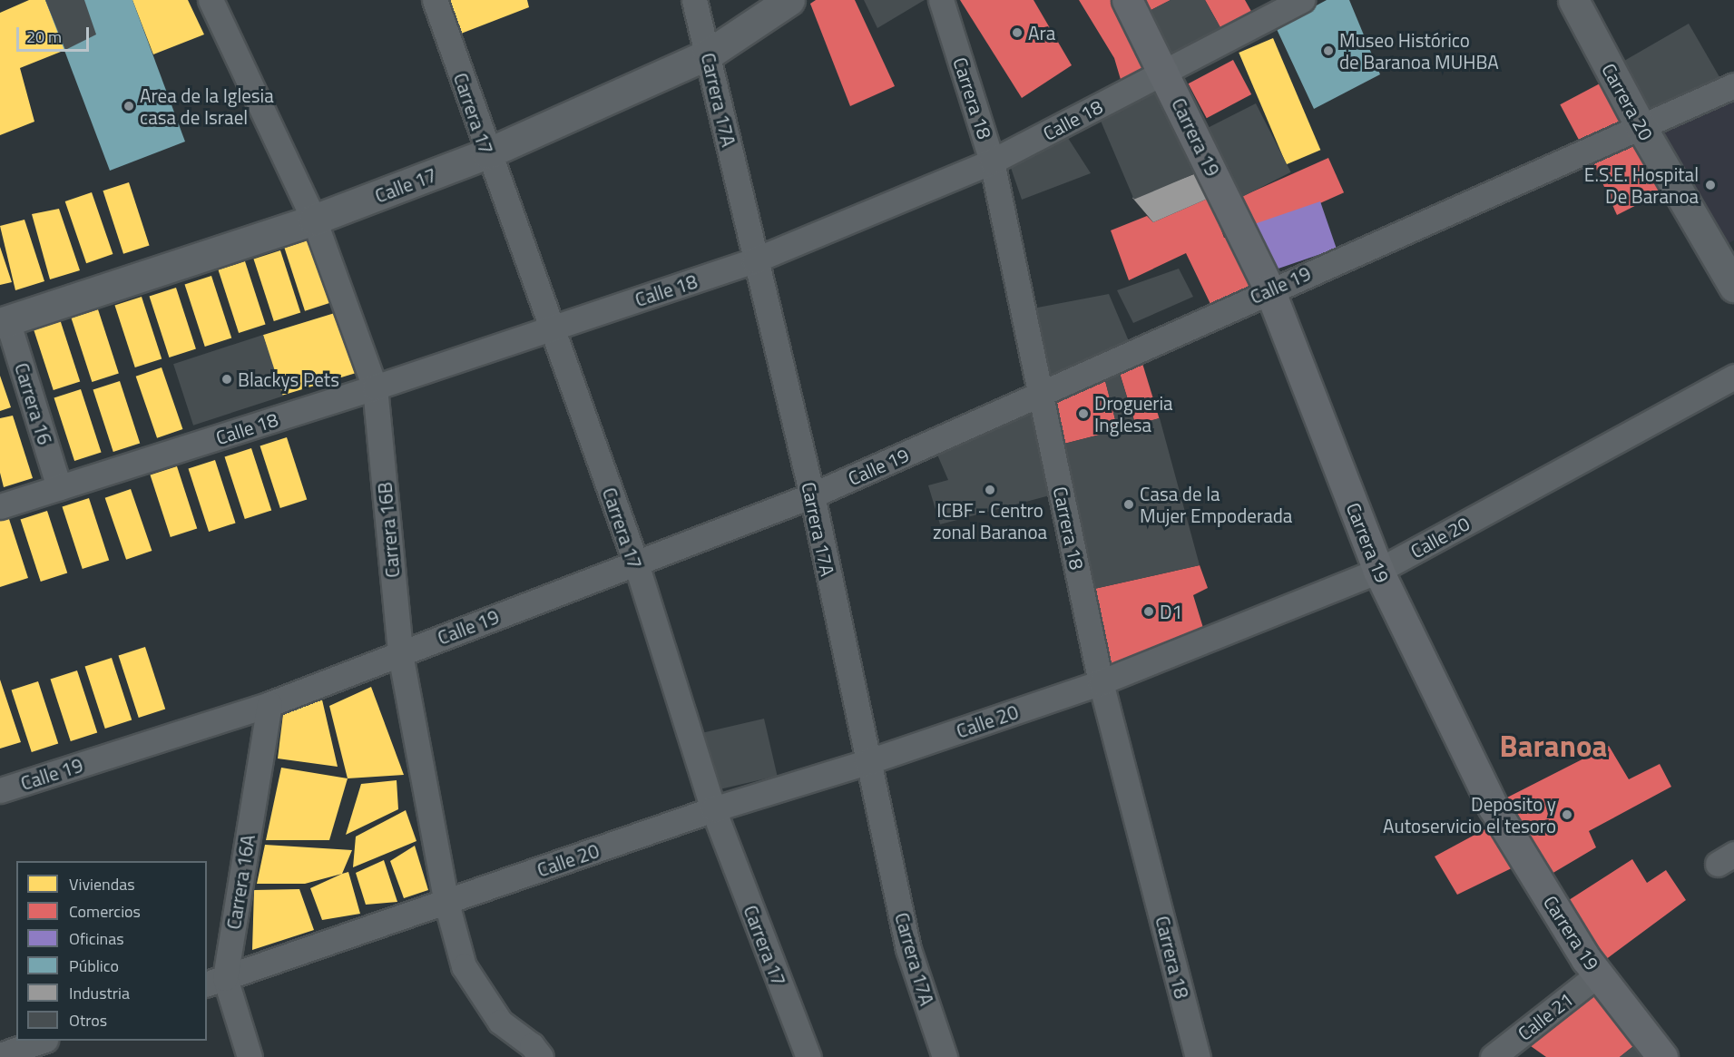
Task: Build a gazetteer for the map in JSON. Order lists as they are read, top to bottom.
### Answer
{
  "streets": {
    "main road": ["Carrera 19"],
    "street": [
      "Carrera 18",
      "Carrera 17A",
      "Carrera 20",
      "Carrera 17",
      "Calle 18",
      "Calle 17",
      "Calle 19",
      "Carrera 16",
      "Carrera 16B",
      "Calle 20",
      "Carrera 16A",
      "Calle 21"
    ]
  },
  "crossings": [
    ["Carrera 18", "Calle 18"],
    ["Carrera 18", "Calle 19"],
    ["Carrera 18", "Calle 20"],
    ["Carrera 17A", "Calle 18"],
    ["Carrera 17A", "Calle 17"],
    ["Carrera 17A", "Calle 19"],
    ["Carrera 17A", "Calle 20"],
    ["Carrera 20", "Calle 19"],
    ["Carrera 17", "Calle 18"],
    ["Carrera 17", "Calle 17"],
    ["Carrera 17", "Calle 19"],
    ["Carrera 17", "Calle 20"],
    ["Calle 18", "Carrera 19"],
    ["Calle 18", "Carrera 16"],
    ["Calle 18", "Carrera 16B"],
    ["Carrera 19", "Calle 19"],
    ["Carrera 19", "Calle 20"],
    ["Carrera 19", "Calle 21"],
    ["Calle 17", "Carrera 16"],
    ["Calle 17", "Carrera 16B"],
    ["Calle 19", "Carrera 16B"],
    ["Calle 19", "Carrera 16A"],
    ["Carrera 16B", "Calle 20"],
    ["Calle 20", "Carrera 16A"]
  ],
  "districts": ["Baranoa"],
  "places": [
    "Ara",
    "Museo Histórico de Baranoa MUHBA",
    "Area de la Iglesia casa de Israel",
    "E.S.E. Hospital De Baranoa",
    "Blackys Pets",
    "Drogueria Inglesa",
    "ICBF - Centro zonal Baranoa",
    "Casa de la Mujer Empoderada",
    "D1",
    "Deposito y Autoservicio el tesoro"
  ],
  "legend": [
    "Viviendas",
    "Comercios",
    "Oficinas",
    "Público",
    "Industria",
    "Otros"
  ],
  "scale_bar": "20 m"
}
